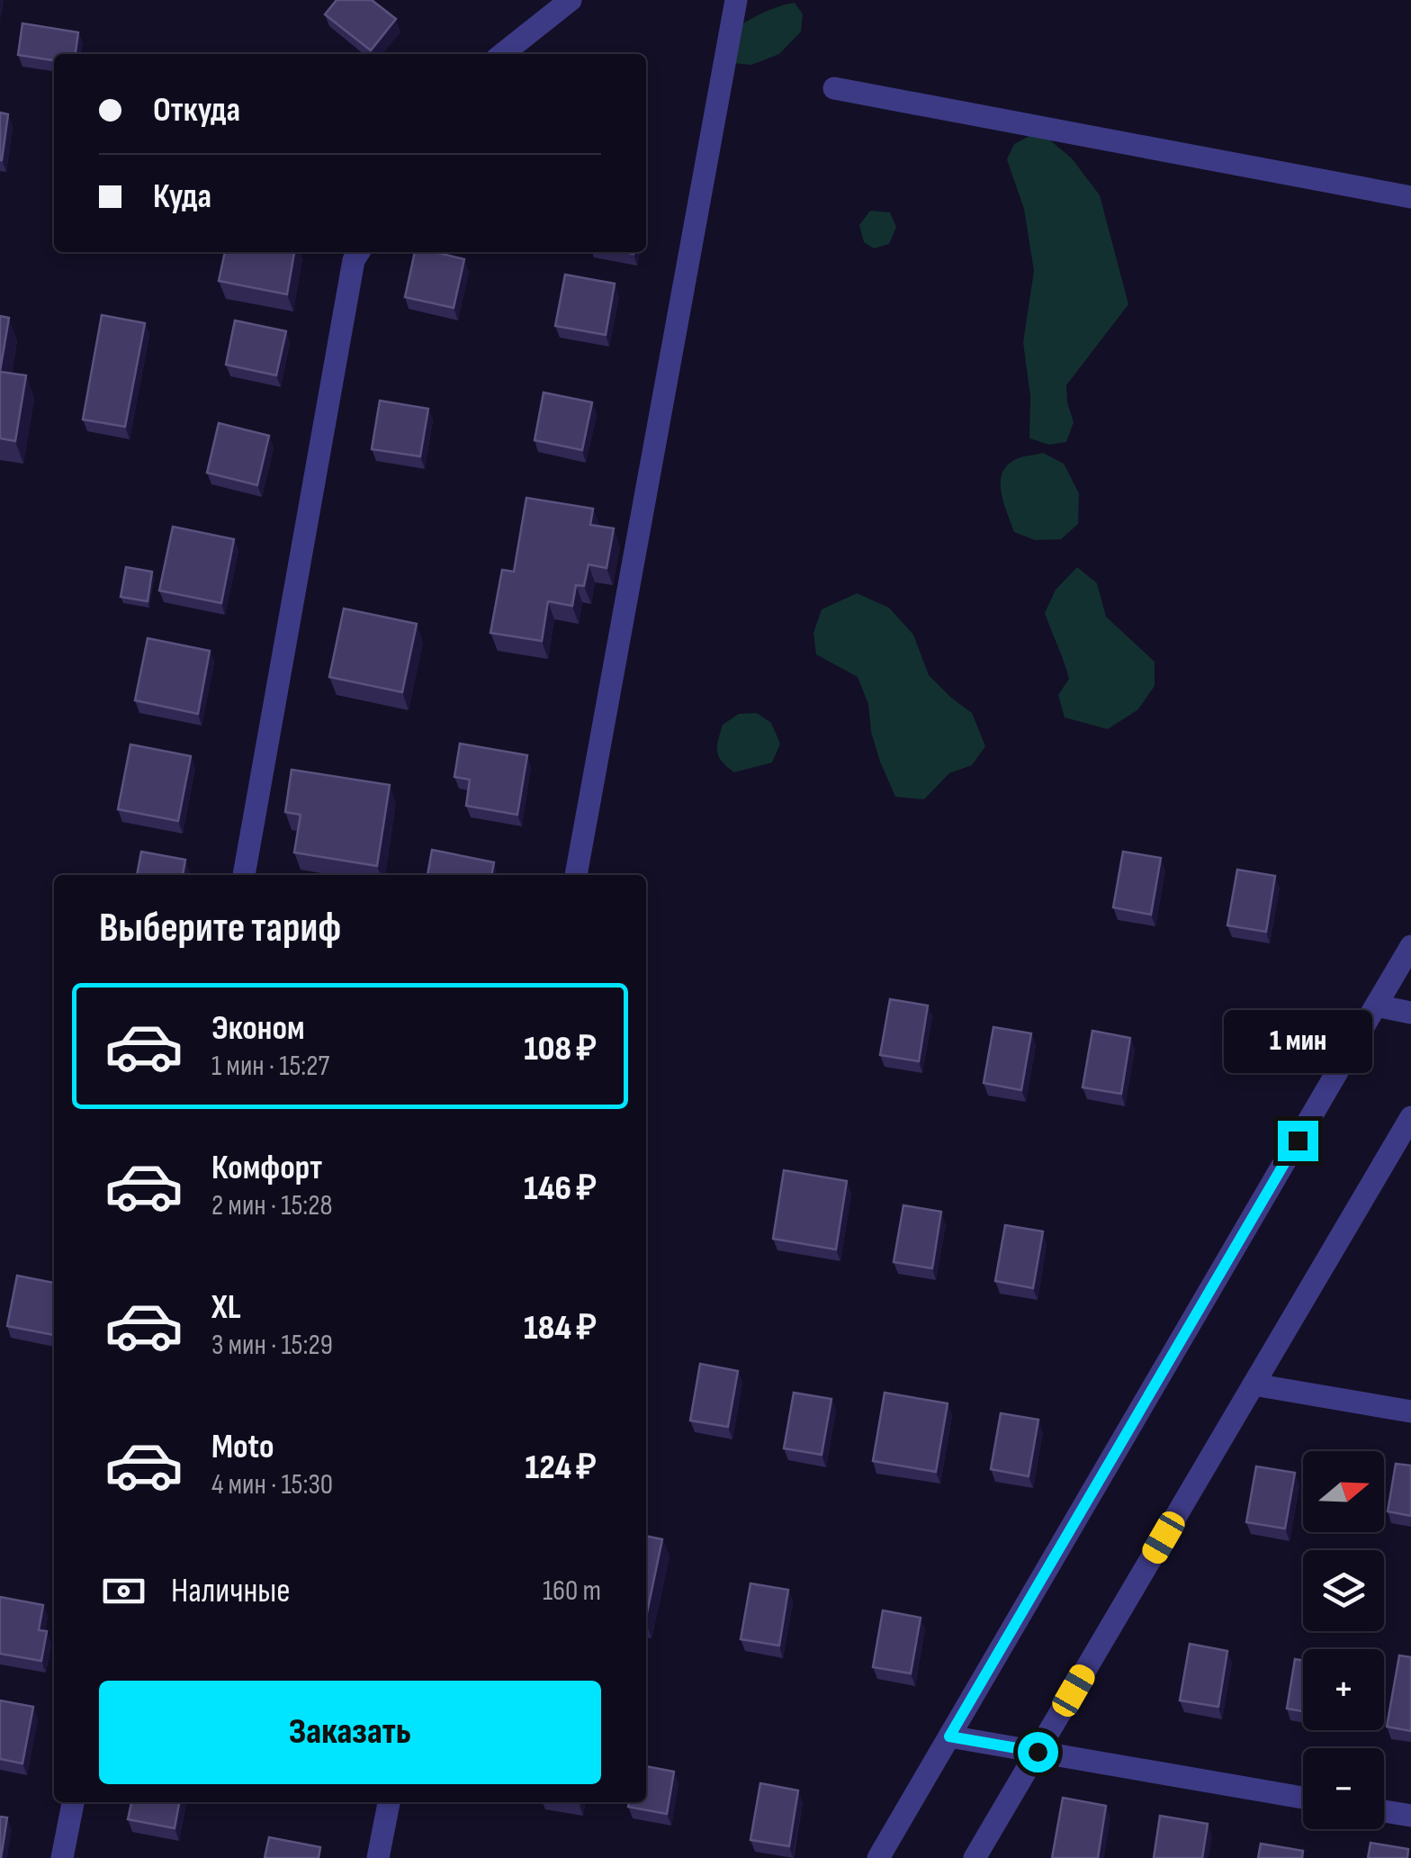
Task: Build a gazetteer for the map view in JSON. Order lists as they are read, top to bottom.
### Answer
{
  "north": "right",
  "page": {
    "banner": ["Откуда", "Куда"],
    "heading": "Выберите тариф",
    "list": [
      {
        "name": "Эконом",
        "note": "1 мин · 15:27",
        "value": "108 ₽"
      },
      {
        "name": "Комфорт",
        "note": "2 мин · 15:28",
        "value": "146 ₽"
      },
      {
        "name": "XL",
        "note": "3 мин · 15:29",
        "value": "184 ₽"
      },
      {
        "name": "Moto",
        "note": "4 мин · 15:30",
        "value": "124 ₽"
      }
    ],
    "bubble": "1 мин",
    "map_buttons": ["+", "−"],
    "pay": ["Наличные", "160 m"],
    "buttons": "Заказать"
  }
}
